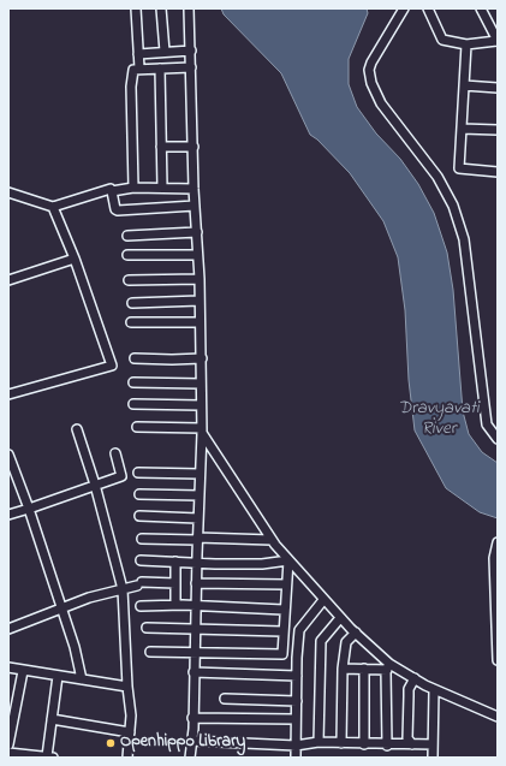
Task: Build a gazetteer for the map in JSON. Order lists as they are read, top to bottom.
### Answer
{
  "water": ["Dravyavati River"],
  "places": ["Openhippo Library"]
}
